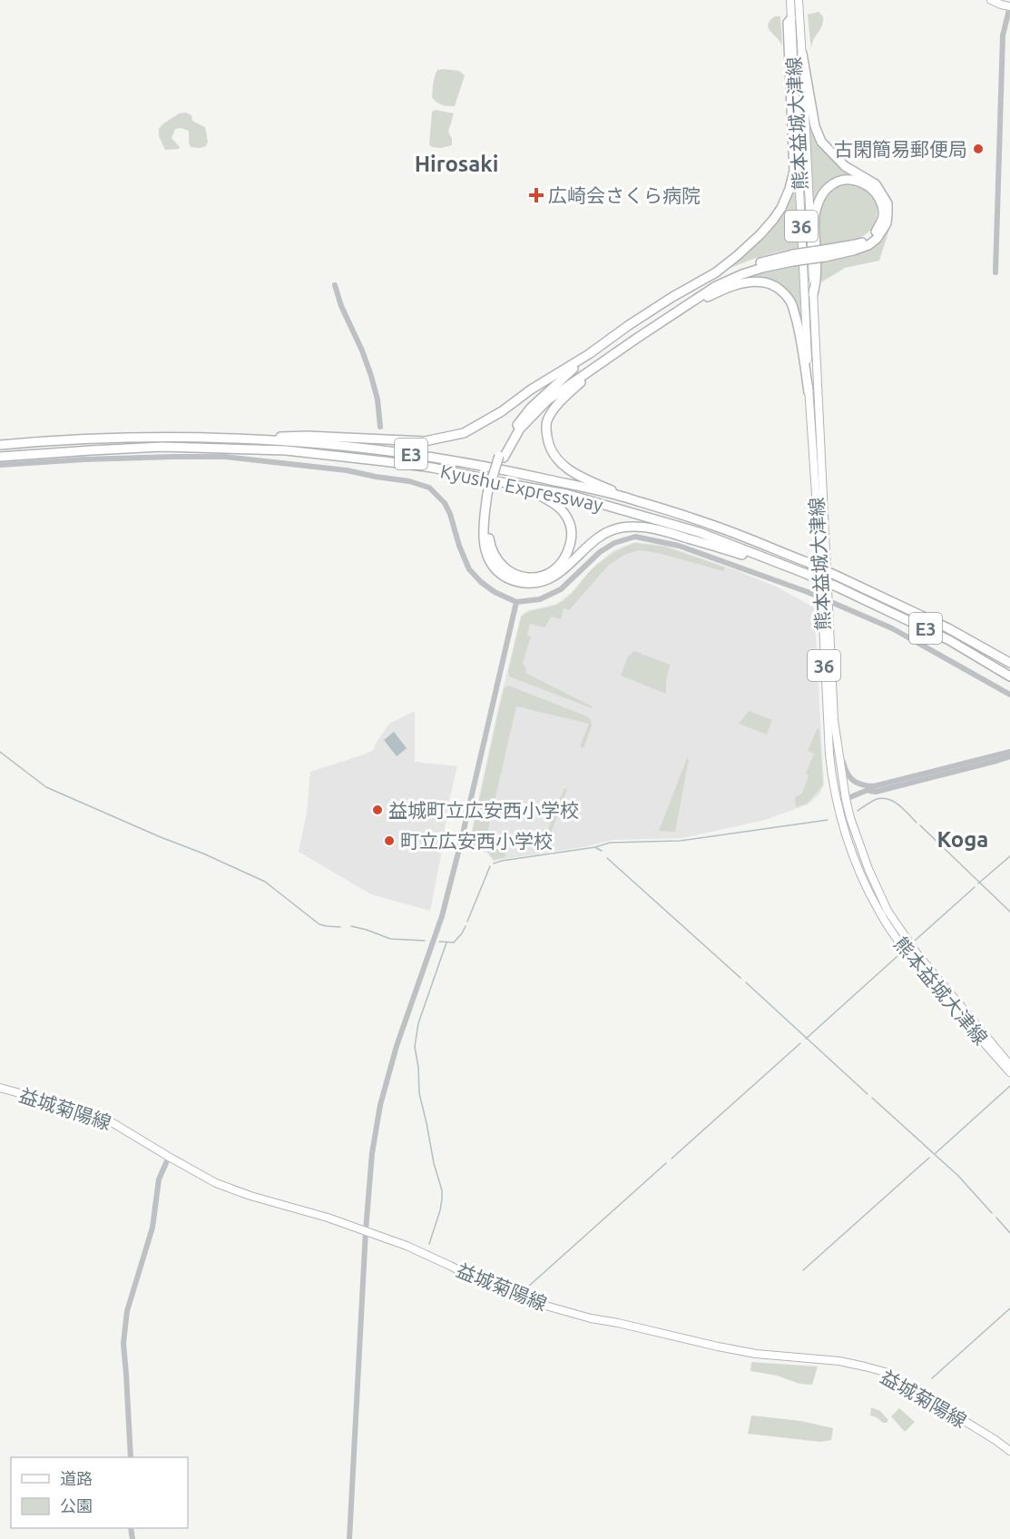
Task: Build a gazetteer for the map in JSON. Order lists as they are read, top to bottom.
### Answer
{
  "streets": {
    "highway": ["E3", "Kyushu Expressway"],
    "main road": ["熊本益城大津線", "36", "益城菊陽線"]
  },
  "districts": ["Hirosaki", "Koga"],
  "places": {
    "other": ["古閑簡易郵便局", "益城町立広安西小学校", "町立広安西小学校"],
    "health": ["広崎会さくら病院"]
  },
  "legend": ["道路", "公園"]
}
